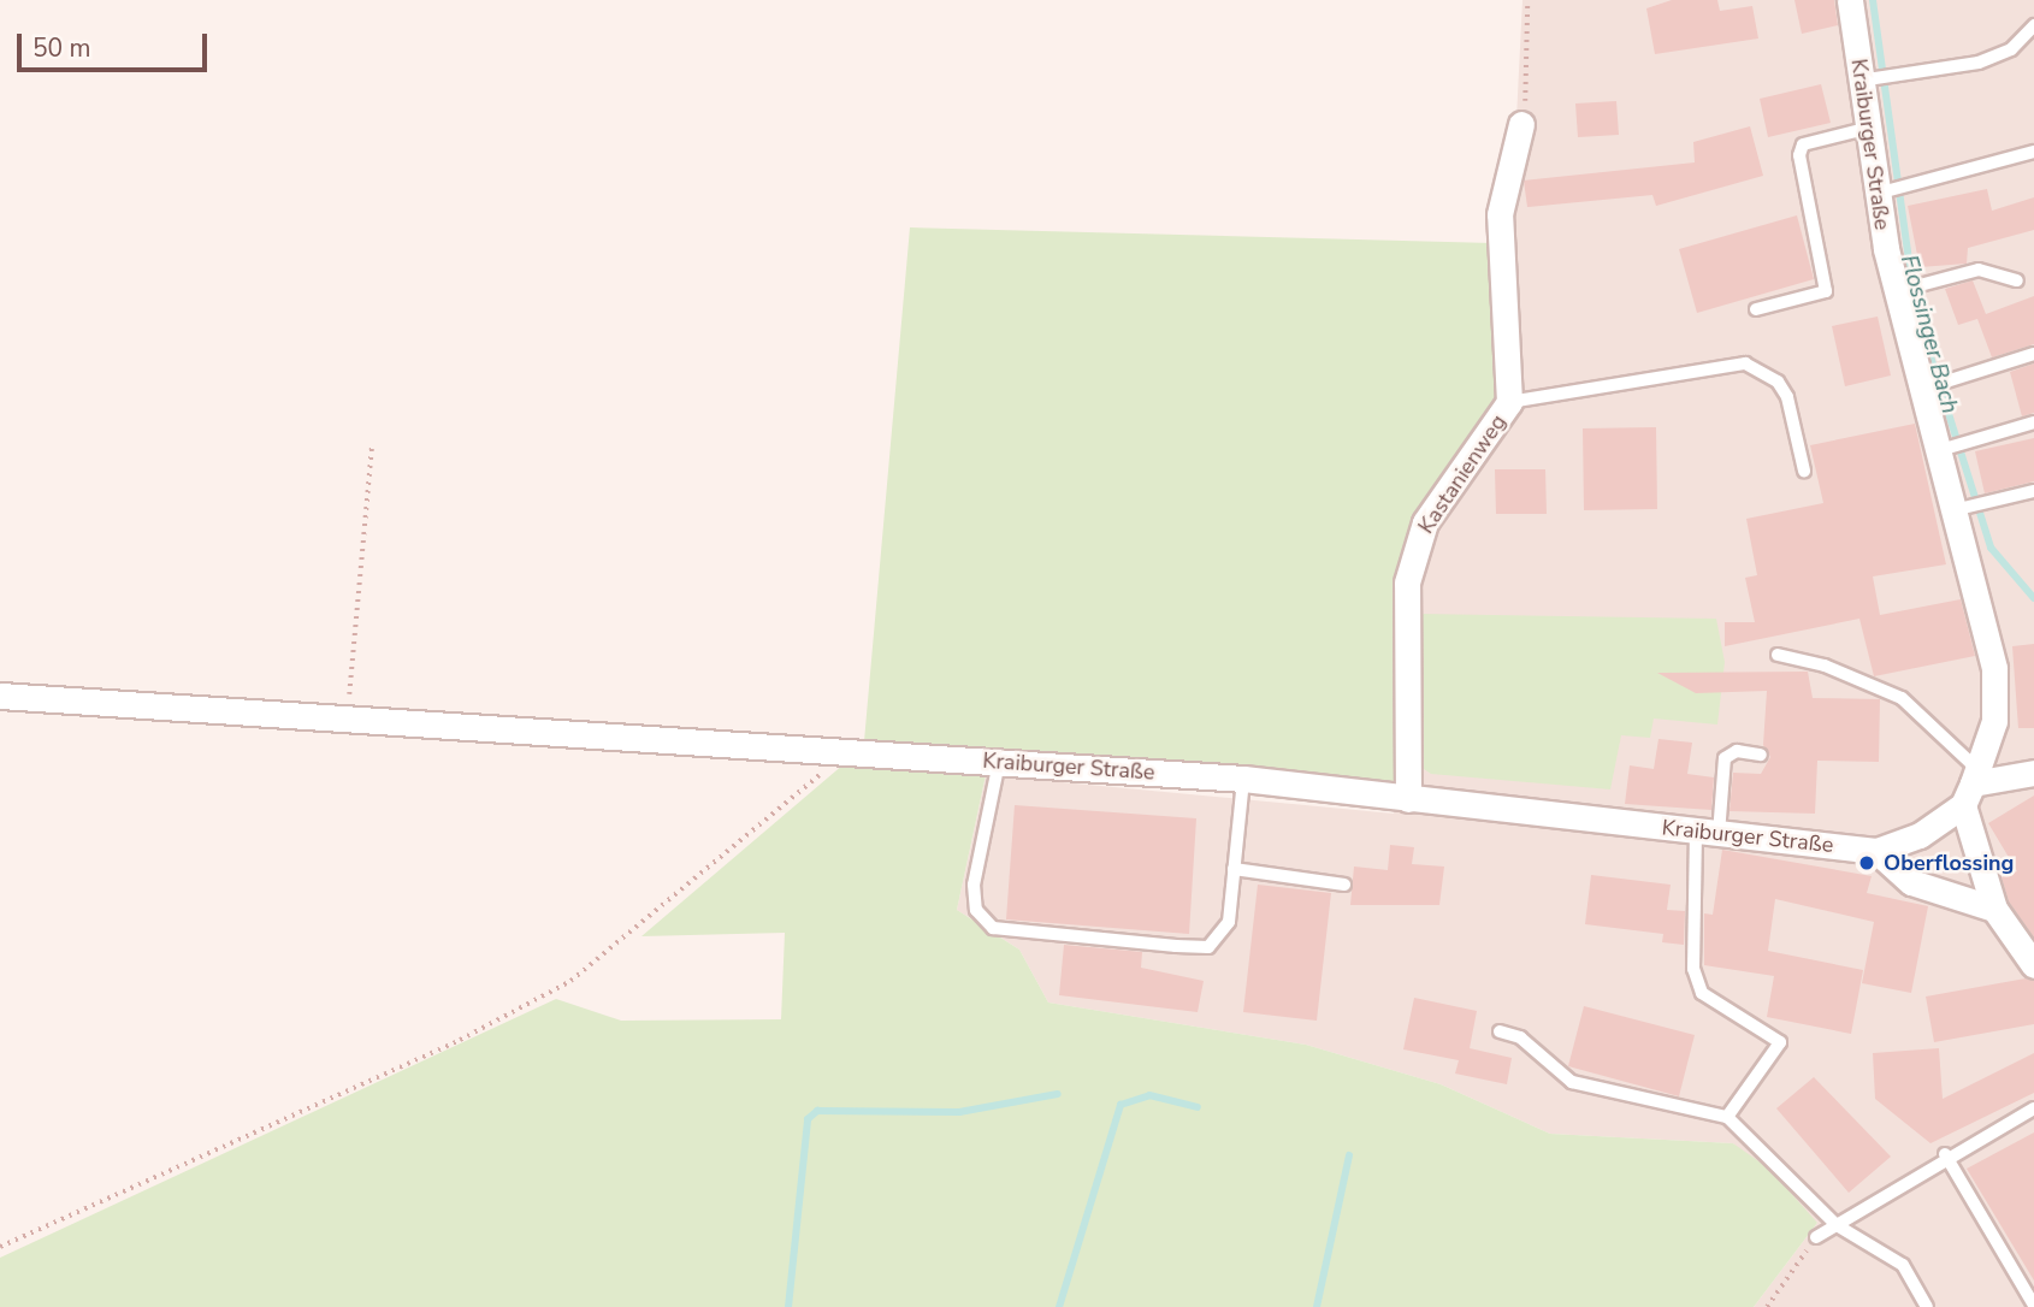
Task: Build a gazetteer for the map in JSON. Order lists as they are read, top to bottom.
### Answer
{
  "streets": {
    "street": ["Kraiburger Straße", "Kastanienweg"]
  },
  "crossings": [
    ["Kraiburger Straße", "Kastanienweg"]
  ],
  "water": ["Flossinger Bach"],
  "places": ["Oberflossing"],
  "scale_bar": "50 m"
}
